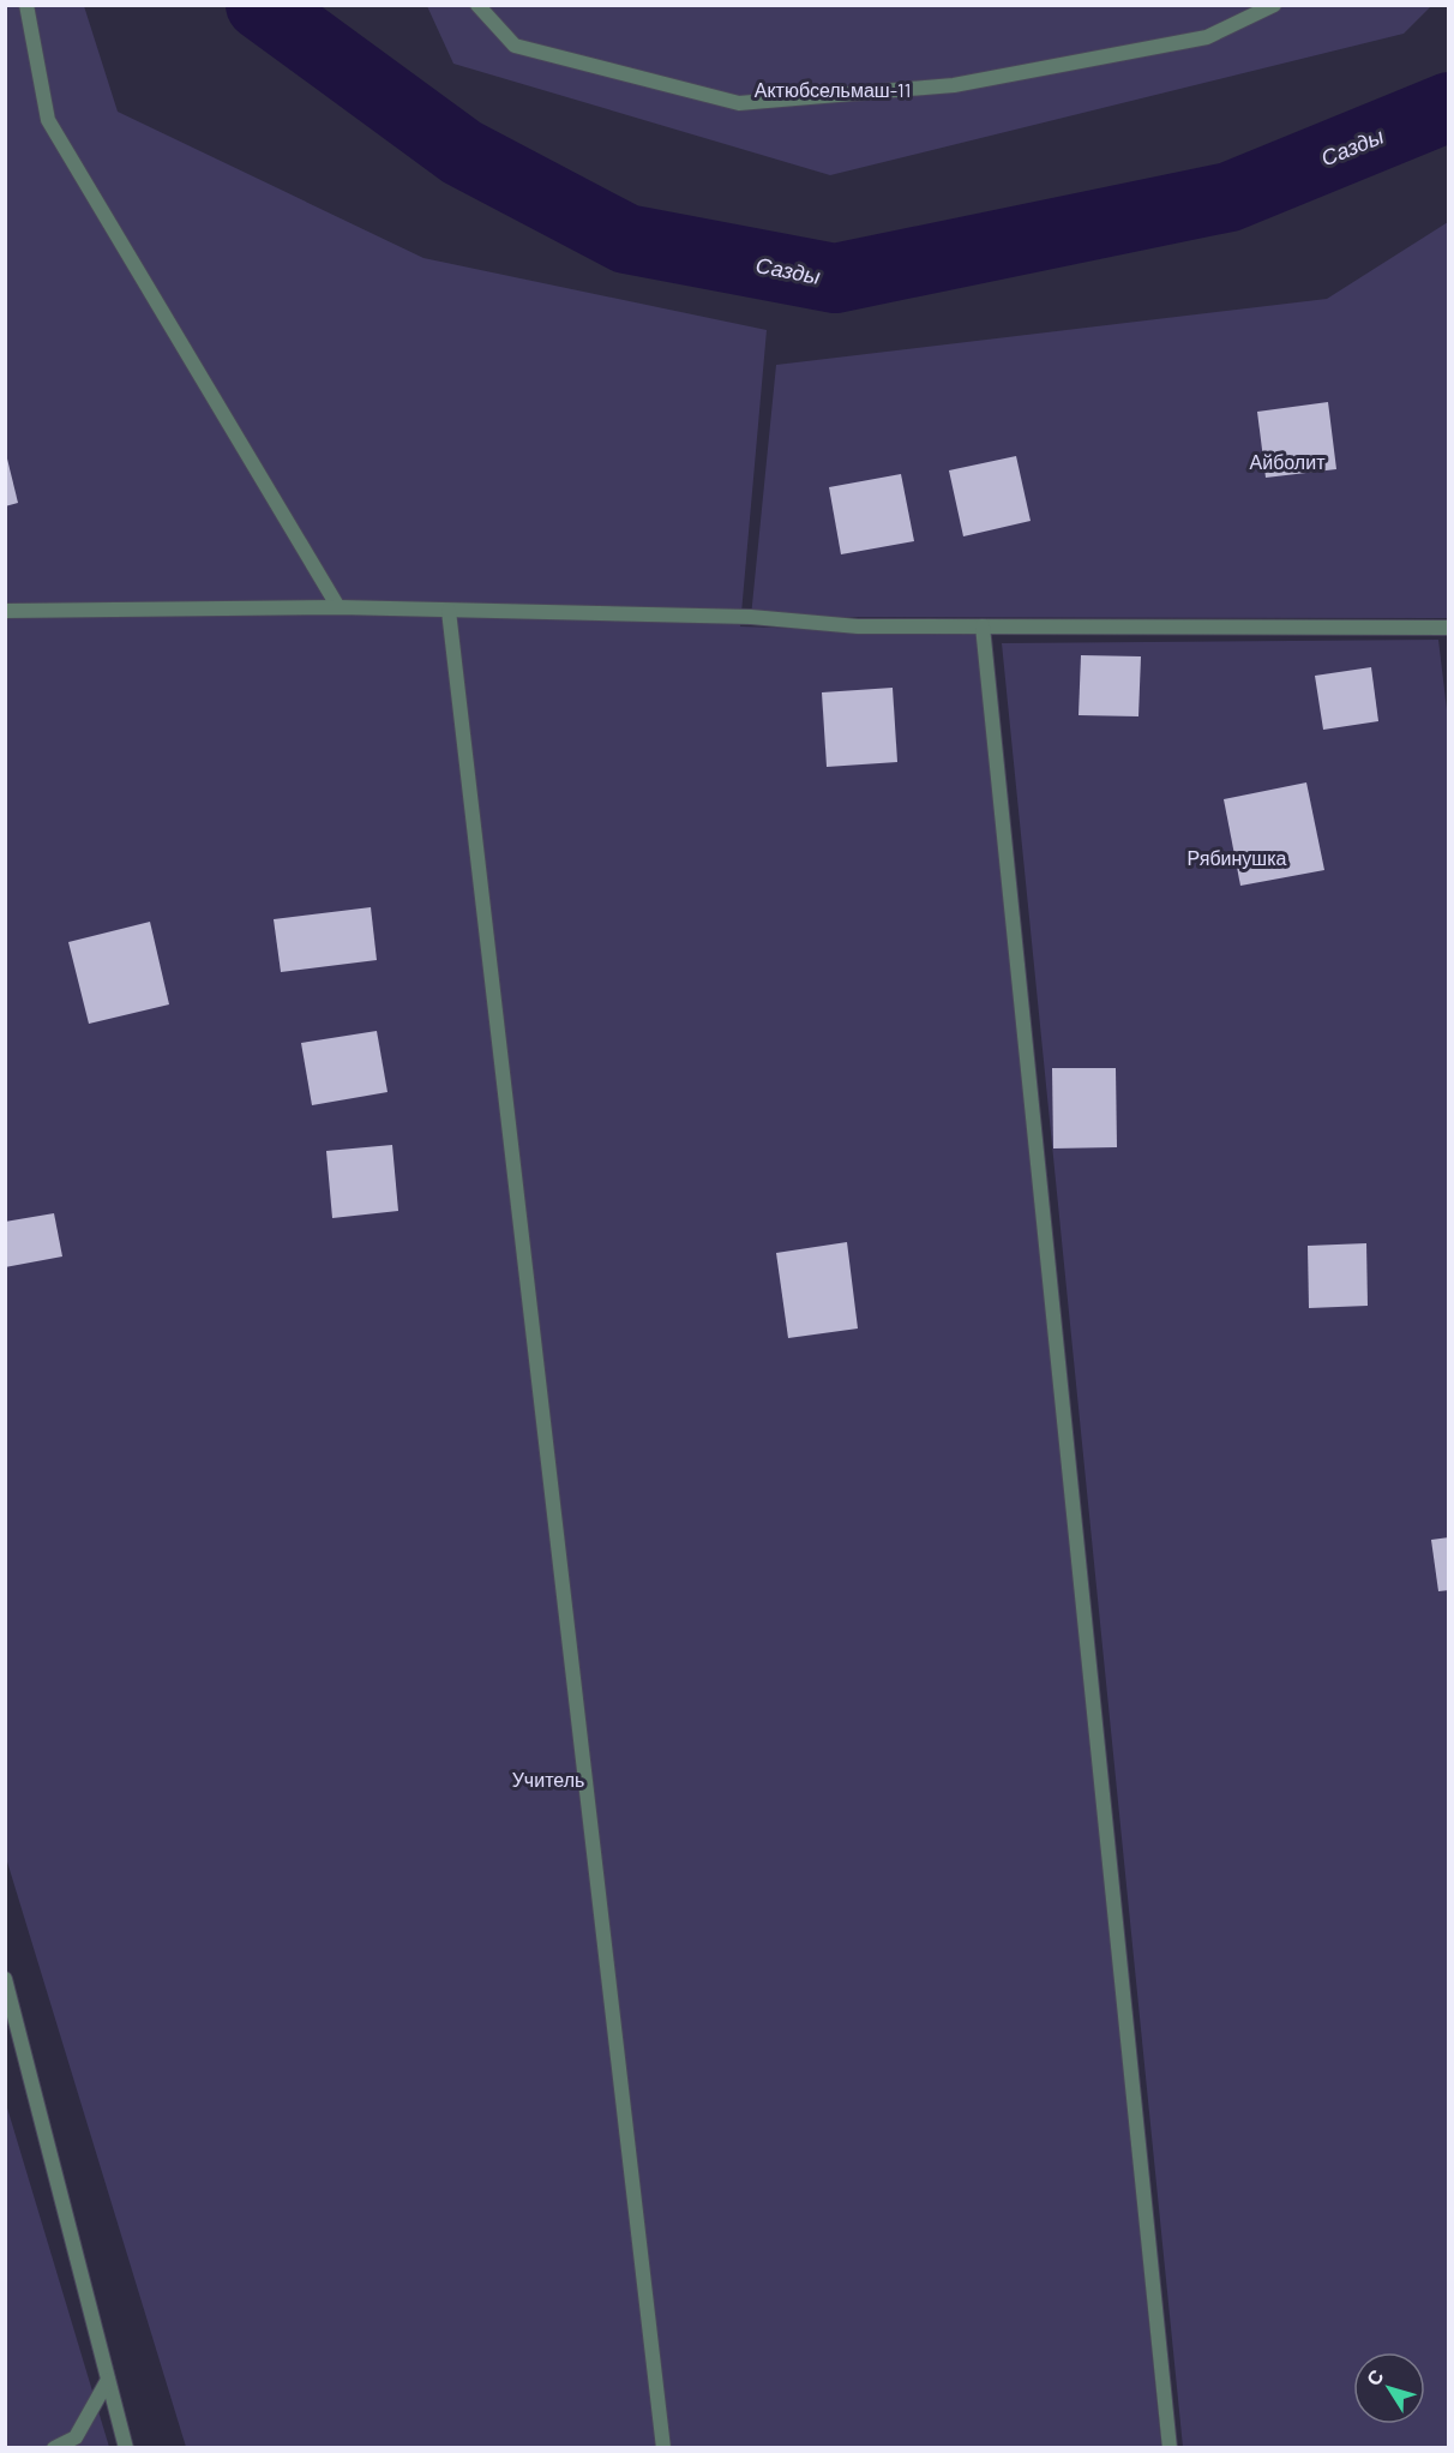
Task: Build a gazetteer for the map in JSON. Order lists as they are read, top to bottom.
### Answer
{
  "water": ["Сазды"],
  "parks": [
    "Актюбсельмаш-11",
    "Айболит",
    "Рябинушка",
    "Учитель"
  ],
  "north": "top left"
}
